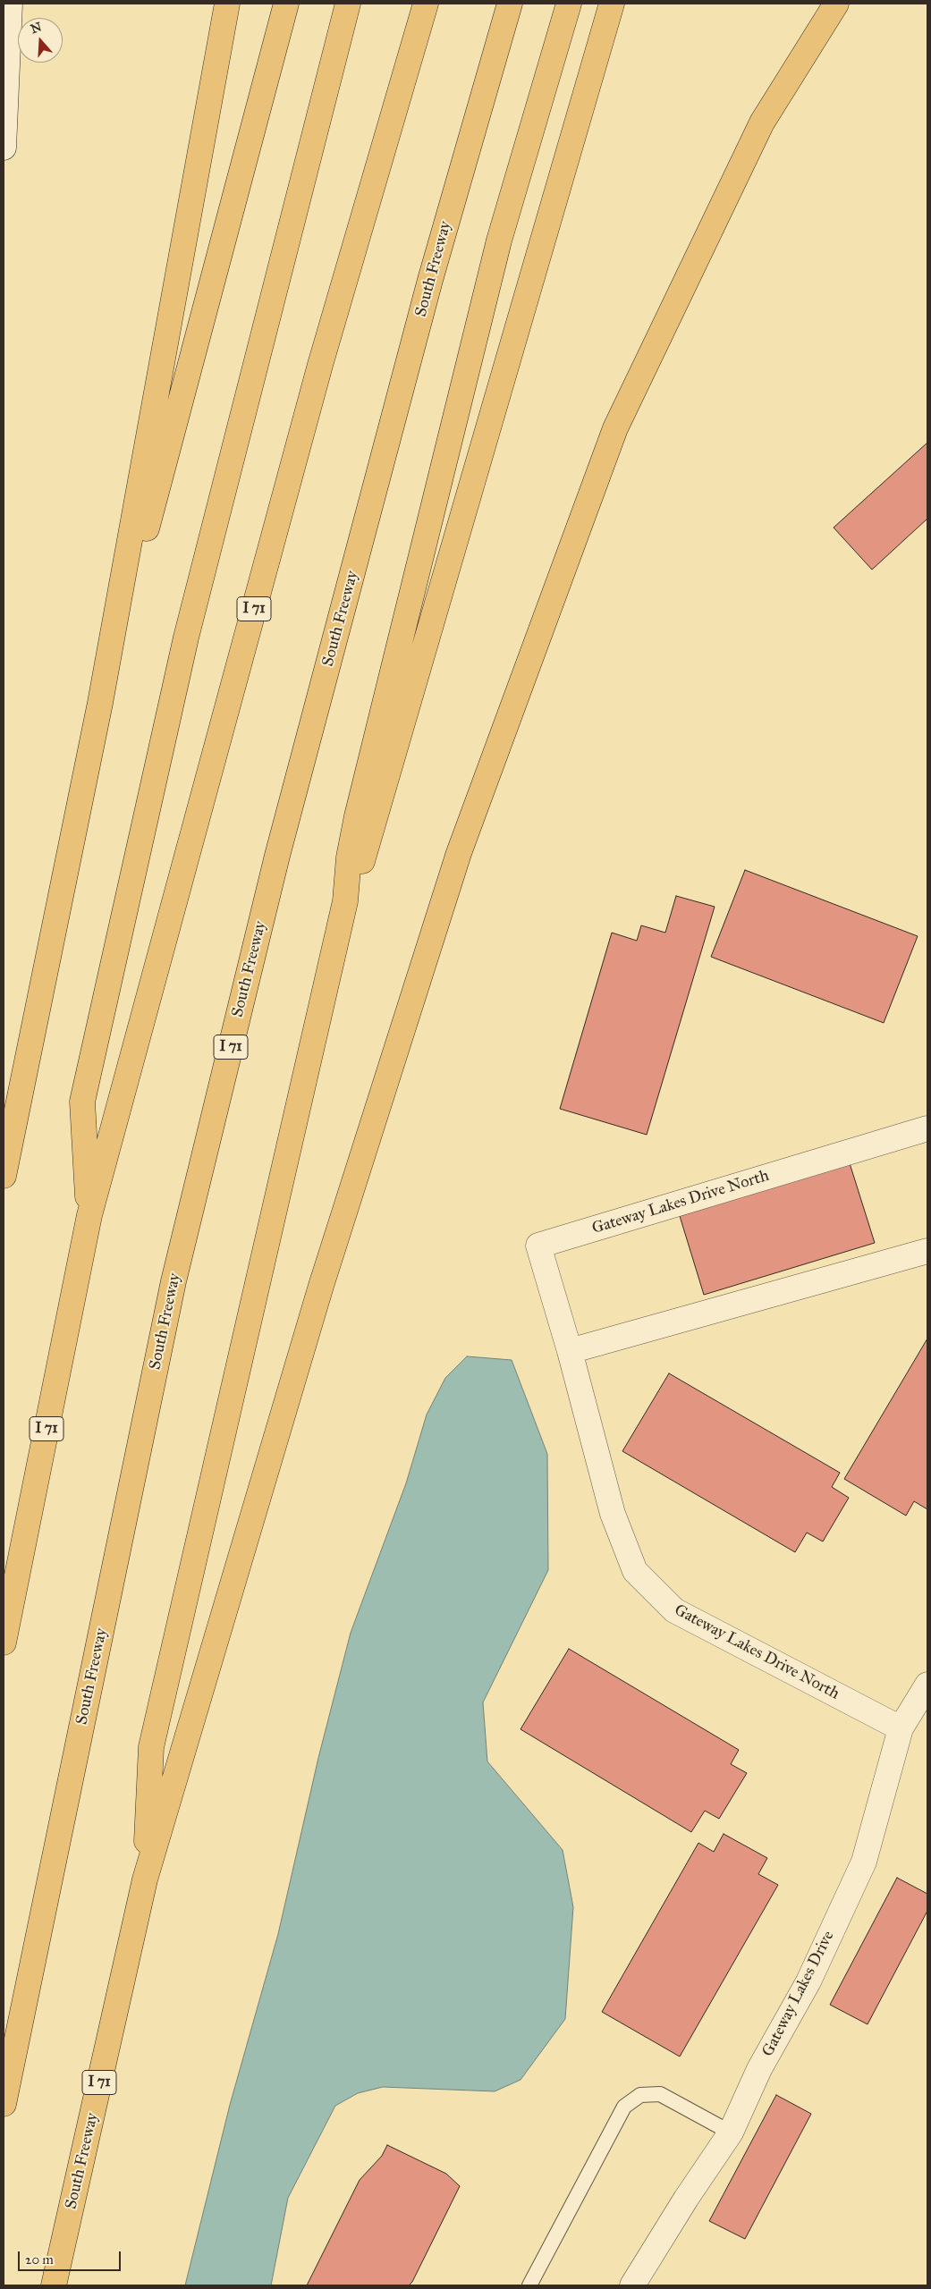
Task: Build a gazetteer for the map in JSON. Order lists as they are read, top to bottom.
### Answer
{
  "streets": {
    "highway": ["South Freeway", "I 71"],
    "street": ["Gateway Lakes Drive North", "Gateway Lakes Drive"]
  },
  "crossings": [
    ["Gateway Lakes Drive North", "Gateway Lakes Drive"]
  ],
  "scale_bar": "20 m",
  "north": "top"
}
